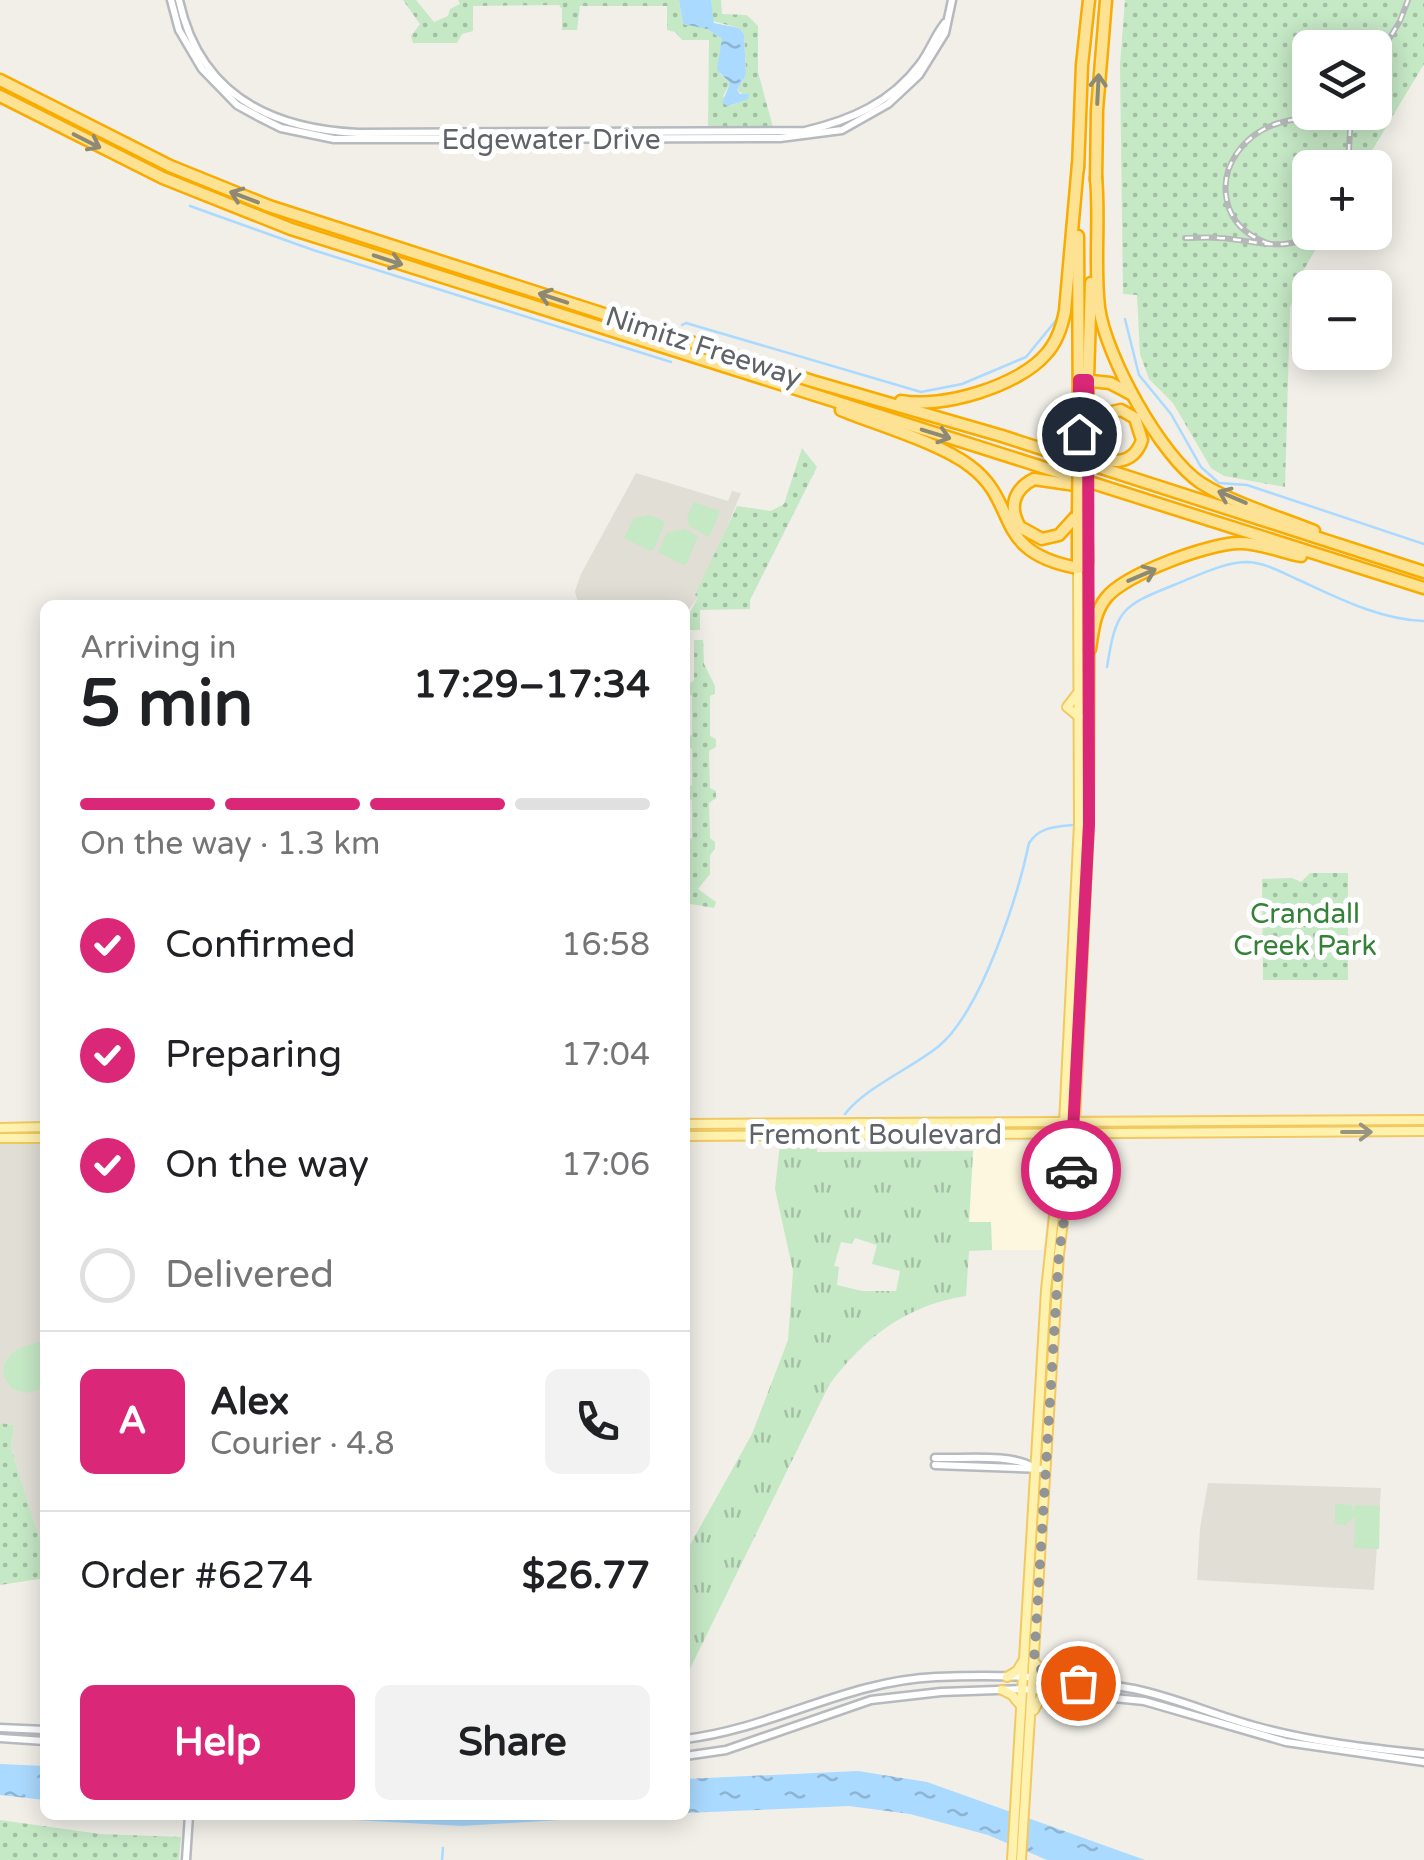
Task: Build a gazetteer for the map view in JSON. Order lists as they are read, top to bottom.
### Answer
{
  "streets": {
    "highway": ["Nimitz Freeway"],
    "main road": ["Fremont Boulevard"],
    "street": ["Edgewater Drive"]
  },
  "parks": ["Crandall Creek Park"],
  "page": {
    "map_buttons": ["+", "−"],
    "heading": ["5 min", "Arriving in", "17:29–17:34"],
    "panel": [
      "Alex",
      "Courier · 4.8",
      "Order #6274",
      "$26.77"
    ],
    "bar": "On the way · 1.3 km",
    "list": [
      ["Confirmed", "16:58"],
      ["Preparing", "17:04"],
      ["On the way", "17:06"],
      "Delivered"
    ],
    "round": "A",
    "buttons": ["Help", "Share"]
  }
}
